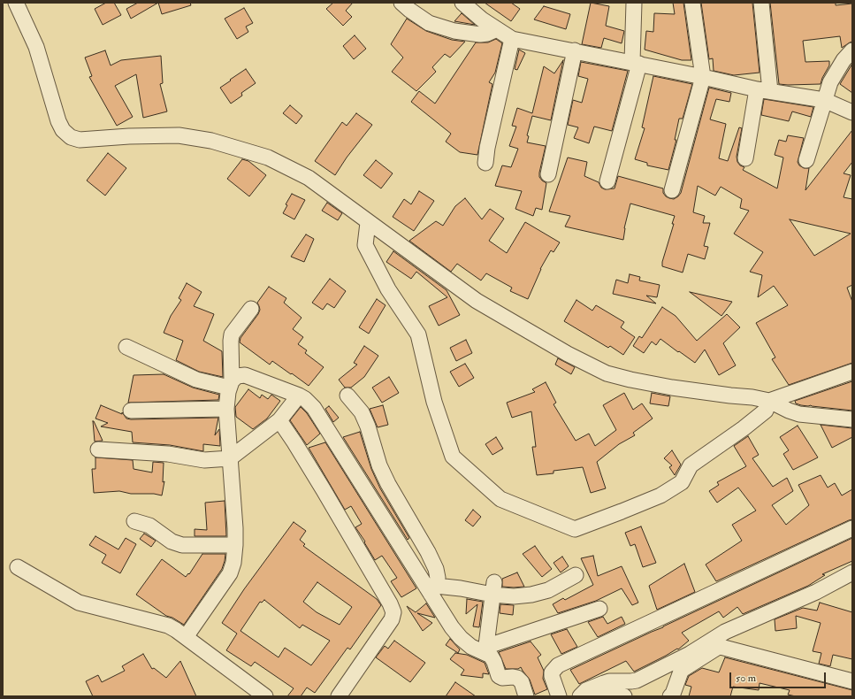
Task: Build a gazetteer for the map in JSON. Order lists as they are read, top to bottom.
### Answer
{
  "scale_bar": "50 m"
}
